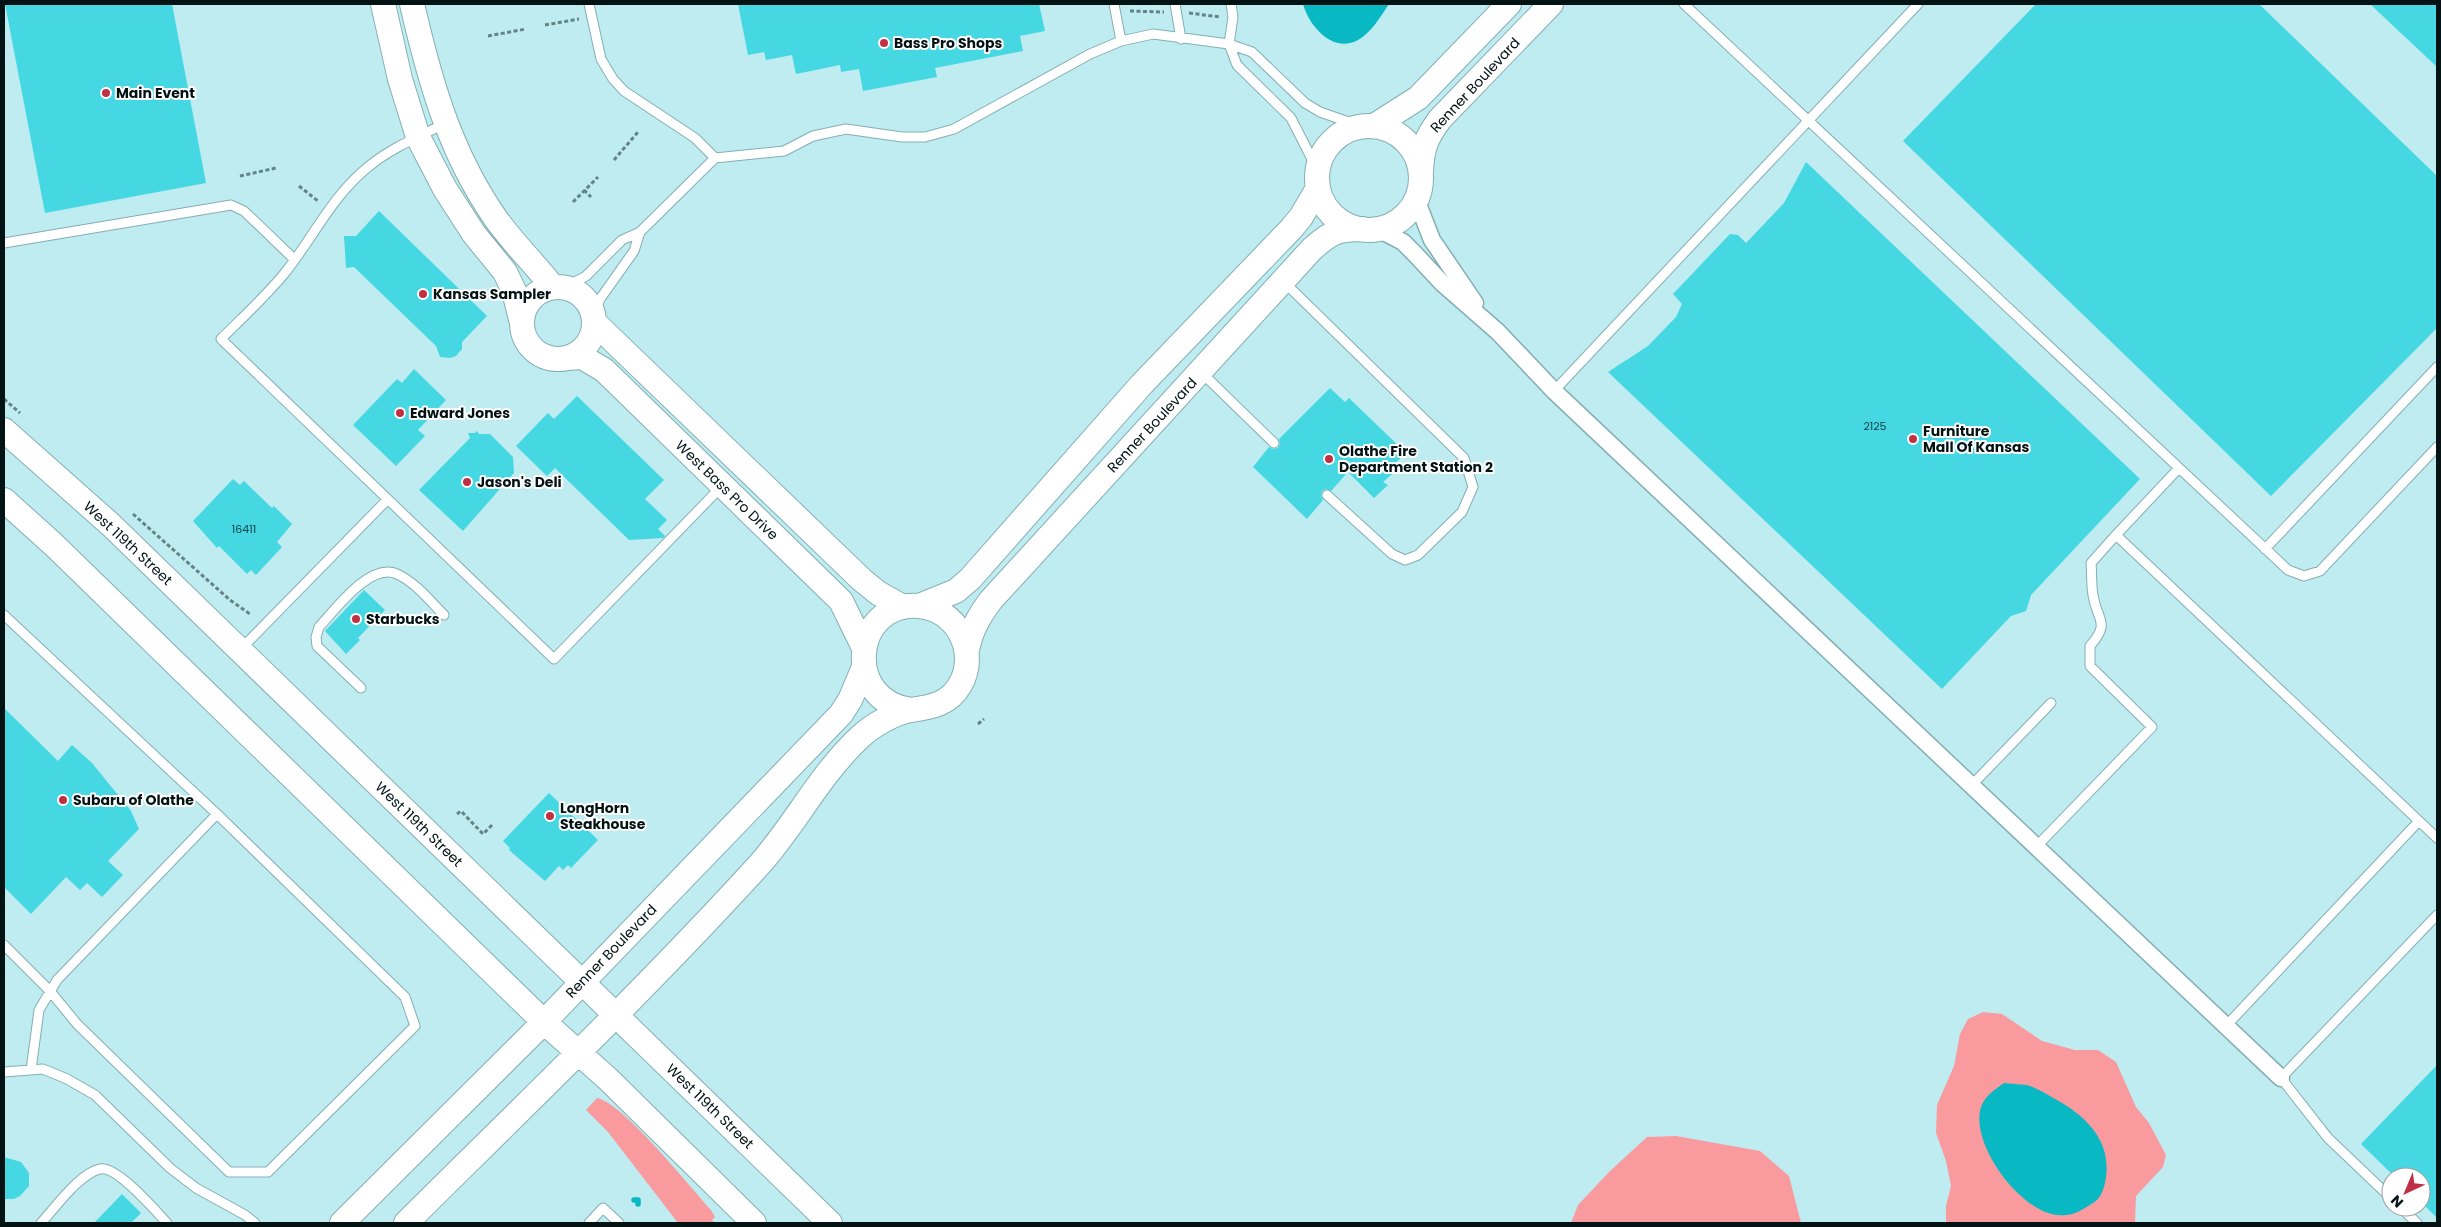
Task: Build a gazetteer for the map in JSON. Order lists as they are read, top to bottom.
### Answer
{
  "streets": {
    "main road": ["Renner Boulevard", "West Bass Pro Drive", "West 119th Street"]
  },
  "crossings": [
    ["Renner Boulevard", "West Bass Pro Drive"],
    ["Renner Boulevard", "West 119th Street"]
  ],
  "places": [
    "Bass Pro Shops",
    "Main Event",
    "Kansas Sampler",
    "Edward Jones",
    "Furniture Mall Of Kansas",
    "Olathe Fire Department Station 2",
    "Jason's Deli",
    "Starbucks",
    "Subaru of Olathe",
    "LongHorn Steakhouse"
  ],
  "house_numbers": ["2125", "16411"],
  "north": "bottom left"
}
